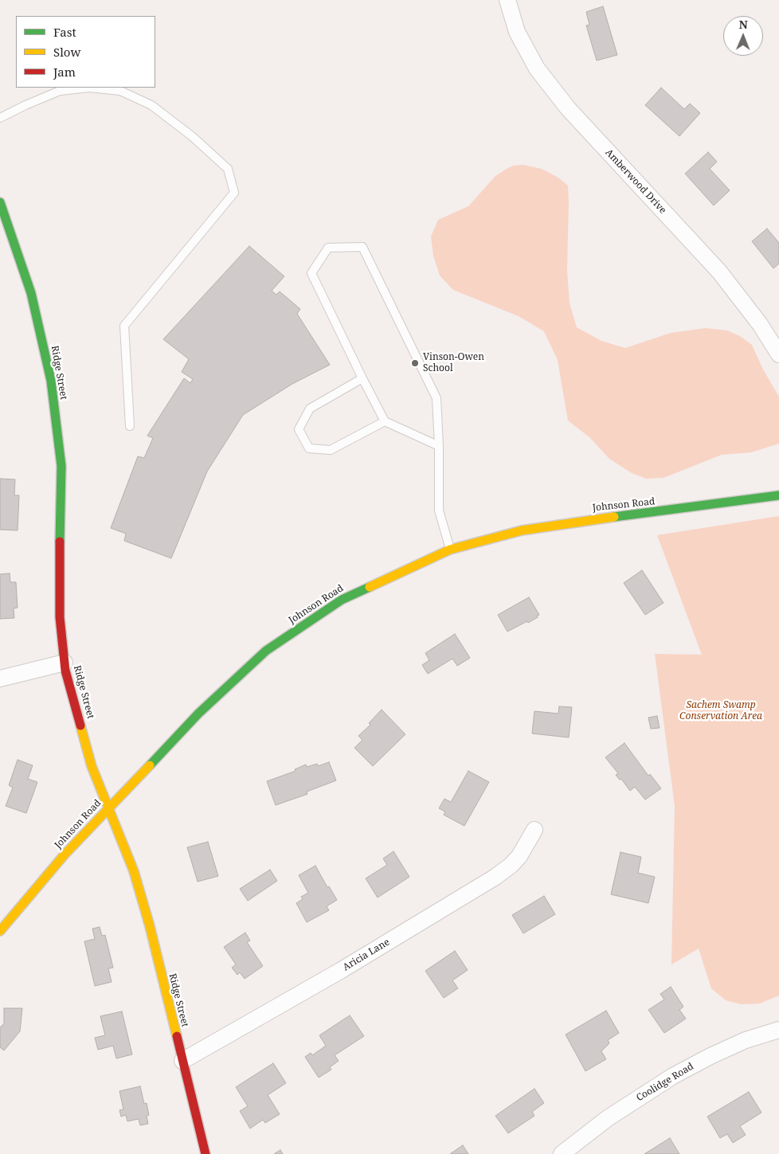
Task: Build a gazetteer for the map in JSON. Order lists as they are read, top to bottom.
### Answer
{
  "streets": {
    "street": [
      "Amberwood Drive",
      "Ridge Street",
      "Johnson Road",
      "Aricia Lane",
      "Coolidge Road"
    ]
  },
  "crossings": [
    ["Ridge Street", "Johnson Road"],
    ["Ridge Street", "Aricia Lane"]
  ],
  "parks": ["Sachem Swamp Conservation Area"],
  "places": ["Vinson-Owen School"],
  "legend": ["Fast", "Slow", "Jam"],
  "north": "top"
}
